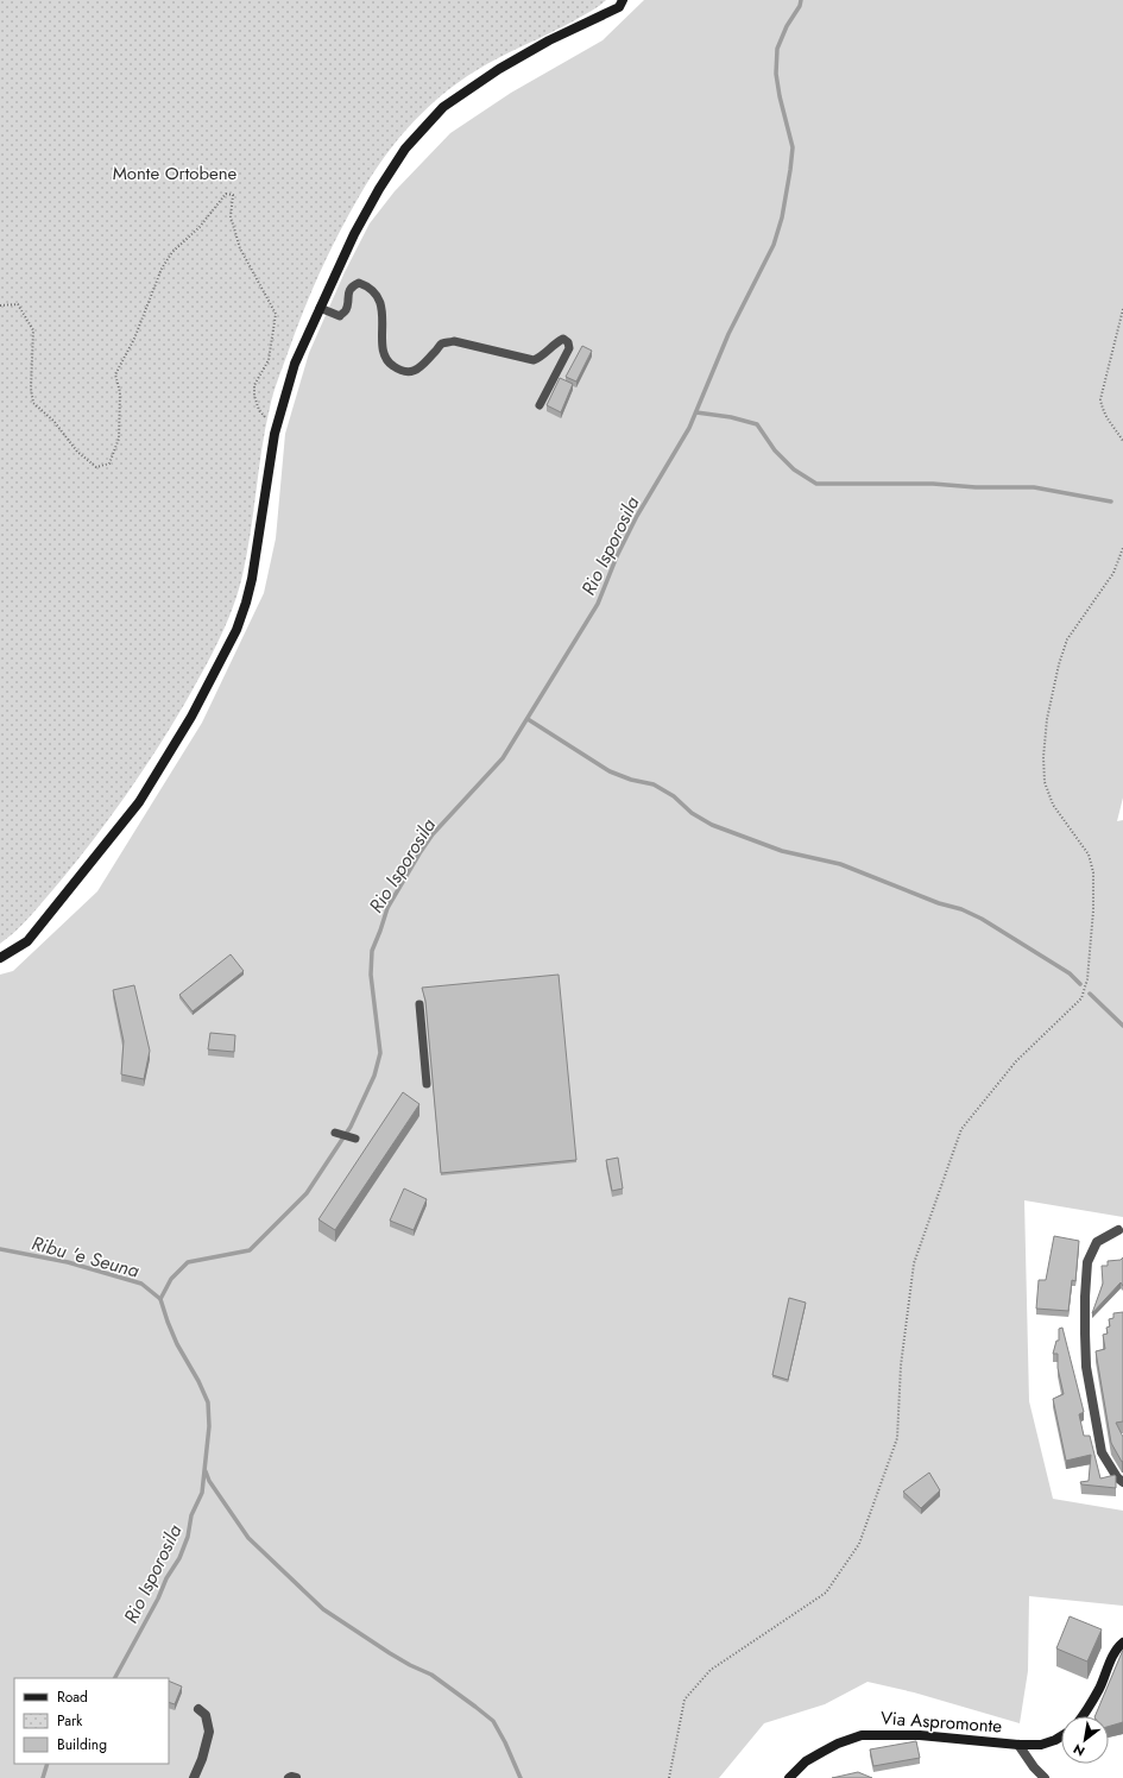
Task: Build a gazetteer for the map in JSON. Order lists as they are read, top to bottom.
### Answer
{
  "streets": {
    "main road": ["Via Aspromonte"]
  },
  "water": ["Rio Isporosila", "Ribu 'e Seuna"],
  "parks": ["Monte Ortobene"],
  "legend": ["Road", "Park", "Building"],
  "north": "bottom left"
}
